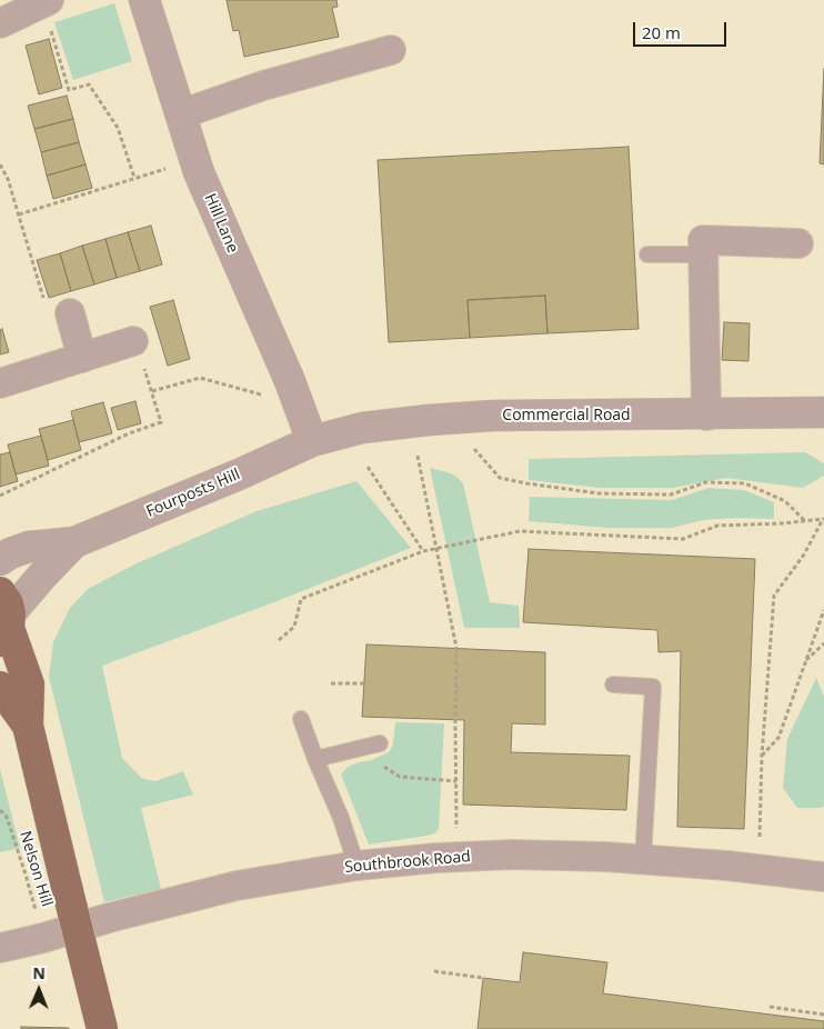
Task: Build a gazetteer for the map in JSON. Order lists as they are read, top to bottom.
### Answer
{
  "streets": {
    "street": [
      "Hill Lane",
      "Commercial Road",
      "Fourposts Hill",
      "Southbrook Road"
    ],
    "path": ["Nelson Hill"]
  },
  "crossings": [
    ["Hill Lane", "Commercial Road"],
    ["Hill Lane", "Fourposts Hill"],
    ["Commercial Road", "Fourposts Hill"],
    ["Southbrook Road", "Nelson Hill"]
  ],
  "scale_bar": "20 m",
  "north": "top"
}
